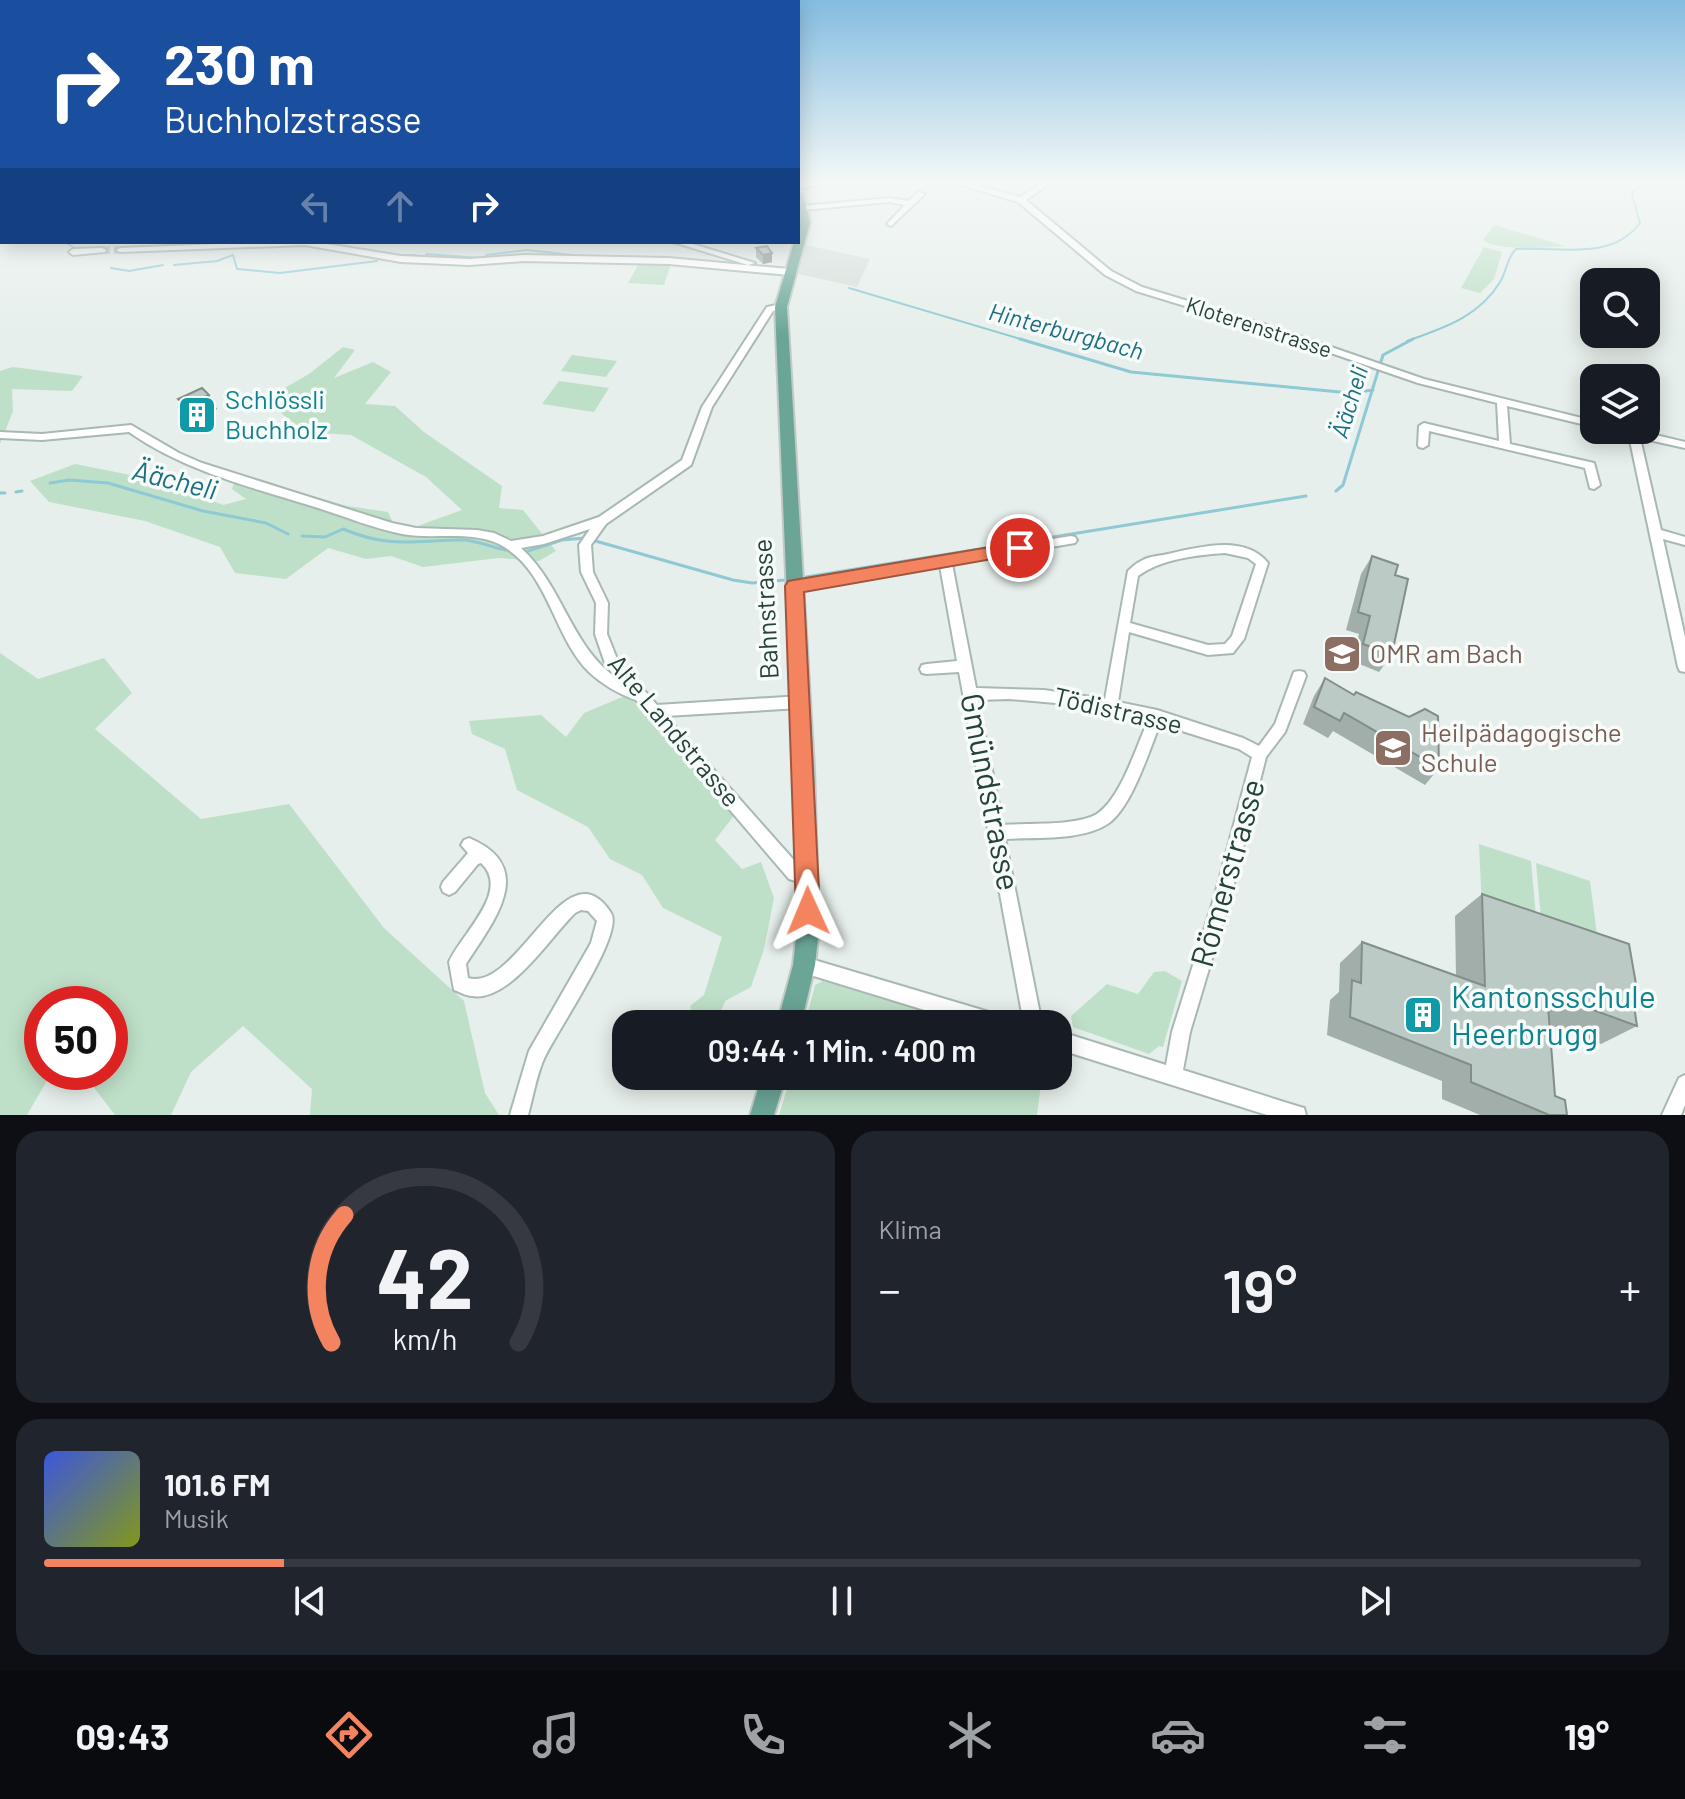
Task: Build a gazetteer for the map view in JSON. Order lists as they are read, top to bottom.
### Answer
{
  "streets": {
    "main road": ["Bahnstrasse"],
    "street": [
      "Kloterenstrasse",
      "Tödistrasse",
      "Alte Landstrasse",
      "Gmündstrasse",
      "Römerstrasse"
    ]
  },
  "crossings": [
    ["Bahnstrasse", "Alte Landstrasse"],
    ["Tödistrasse", "Gmündstrasse"],
    ["Tödistrasse", "Römerstrasse"]
  ],
  "water": ["Hinterburgbach", "Äächeli"],
  "places": {
    "building": ["Schlössli Buchholz", "Kantonsschule Heerbrugg"],
    "school or university": ["OMR am Bach", "Heilpädagogische Schule"]
  },
  "page": {
    "turn": ["230 m", "Buchholzstrasse"],
    "limit": "50",
    "trip": "09:44 · 1 Min. · 400 m",
    "tile": "Klima",
    "heat": ["−", "19°", "+"],
    "song": ["101.6 FM", "Musik"],
    "tabs": ["09:43", "19°"],
    "gauge": ["42", "km/h"]
  }
}
